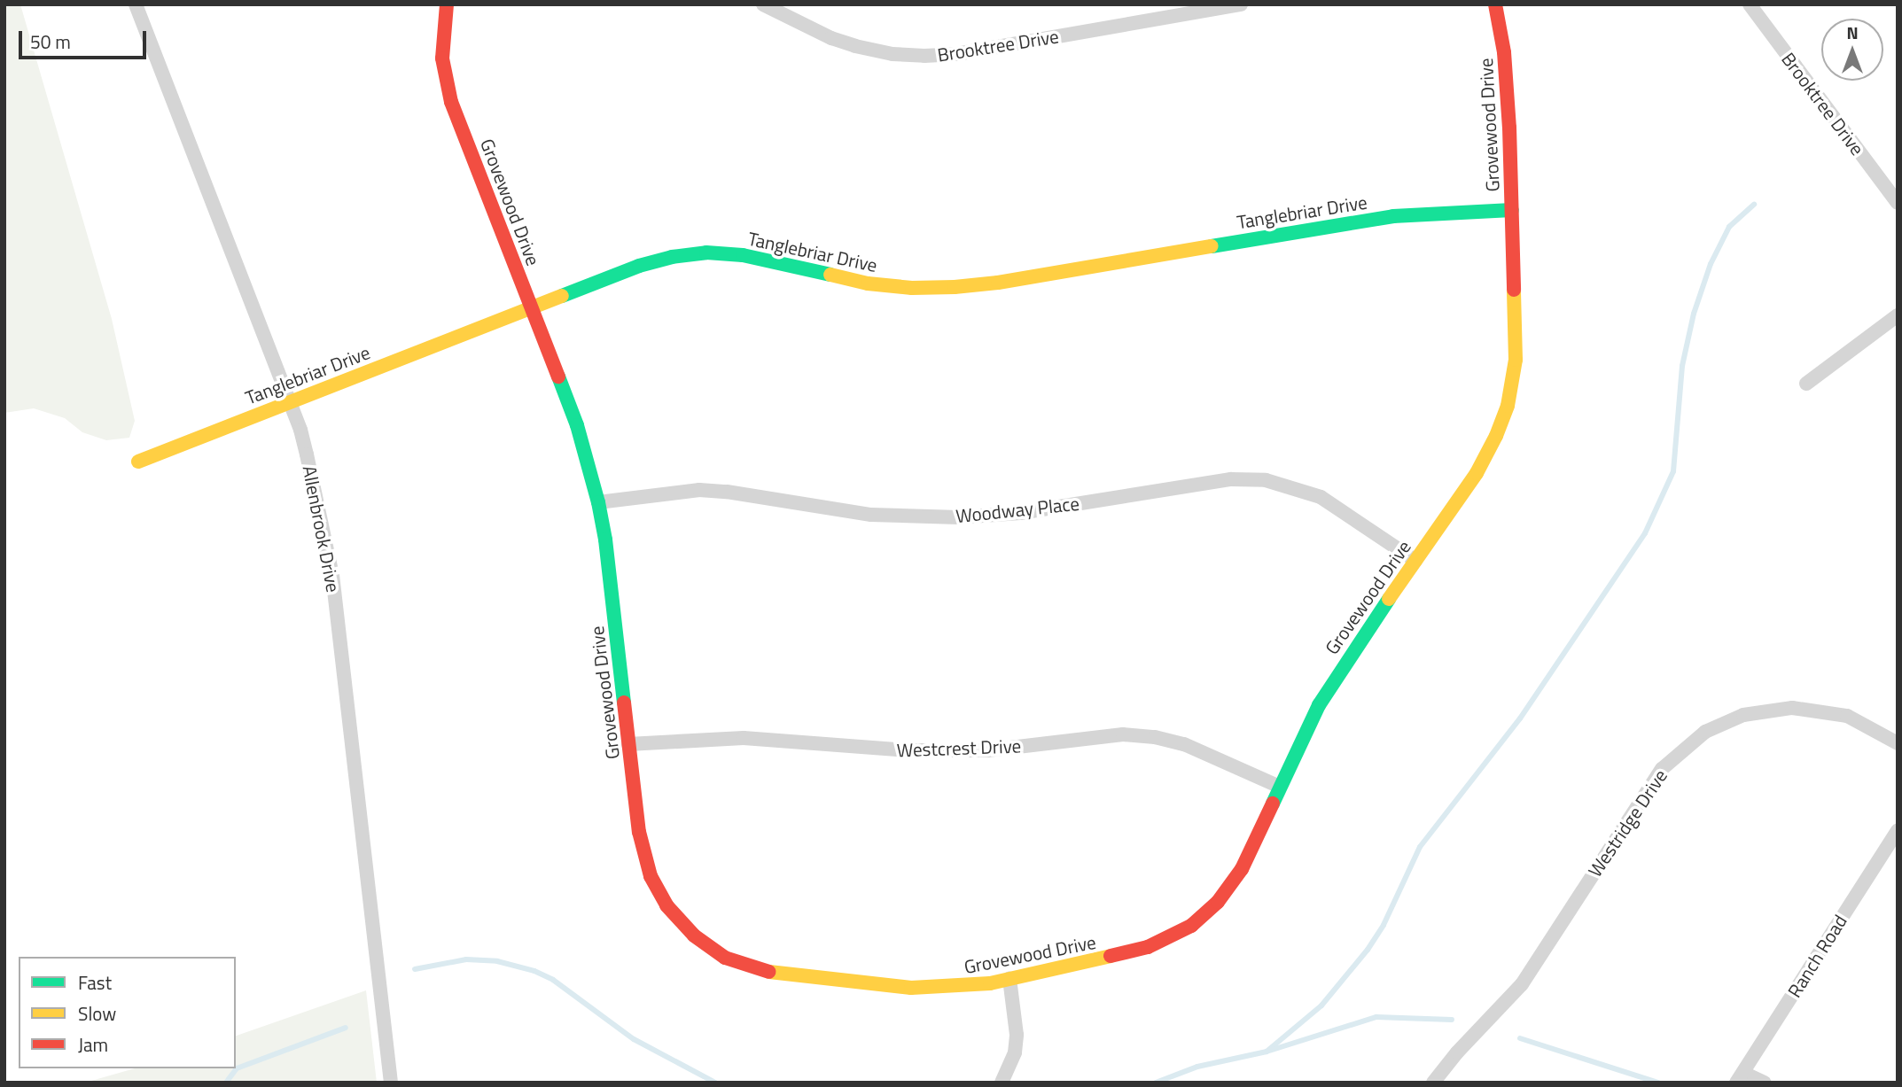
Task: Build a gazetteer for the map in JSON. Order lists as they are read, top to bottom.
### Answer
{
  "streets": {
    "street": [
      "Brooktree Drive",
      "Grovewood Drive",
      "Tanglebriar Drive",
      "Woodway Place",
      "Allenbrook Drive",
      "Westcrest Drive",
      "Westridge Drive",
      "Ranch Road"
    ]
  },
  "crossings": [
    ["Grovewood Drive", "Tanglebriar Drive"],
    ["Grovewood Drive", "Woodway Place"],
    ["Grovewood Drive", "Westcrest Drive"],
    ["Tanglebriar Drive", "Allenbrook Drive"]
  ],
  "legend": ["Fast", "Slow", "Jam"],
  "scale_bar": "50 m",
  "north": "top"
}
